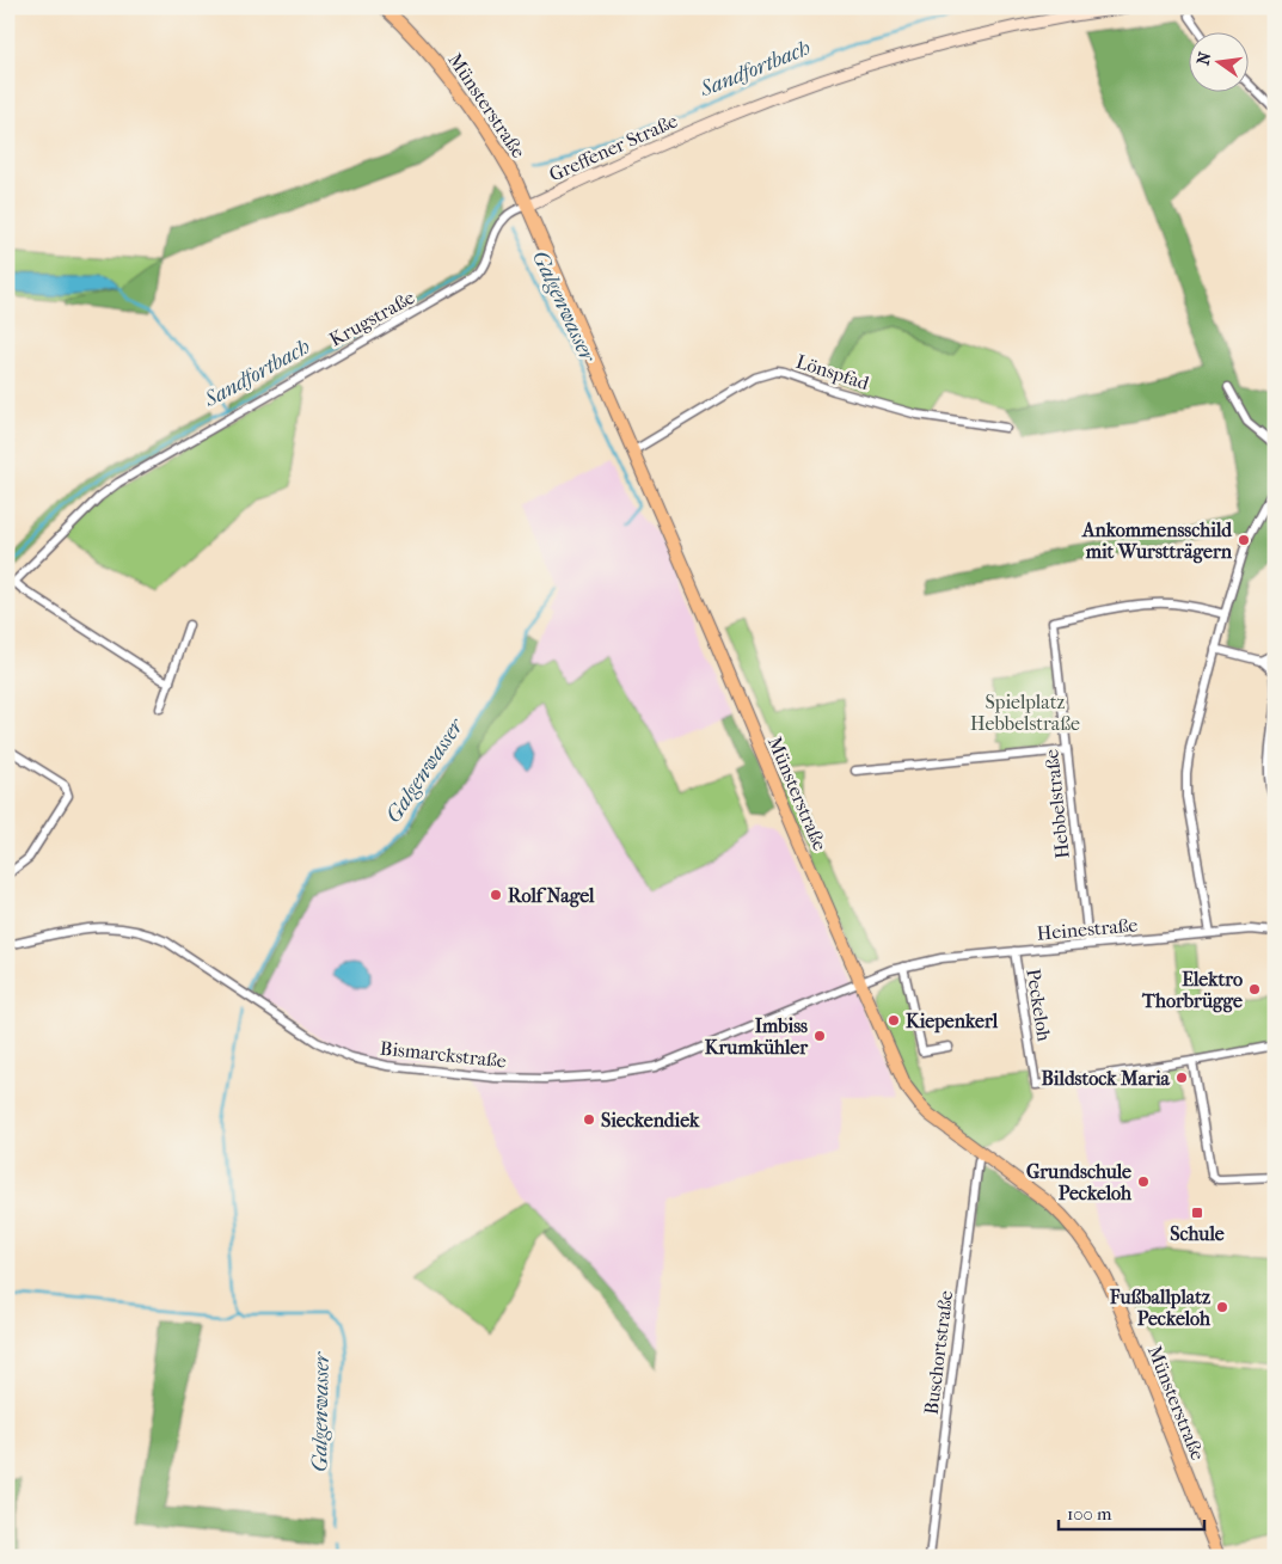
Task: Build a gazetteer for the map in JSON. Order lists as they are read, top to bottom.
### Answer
{
  "streets": {
    "main road": ["Münsterstraße", "Greffener Straße"],
    "street": [
      "Krugstraße",
      "Lönspfad",
      "Hebbelstraße",
      "Heinestraße",
      "Peckeloh",
      "Bismarckstraße",
      "Buschortstraße"
    ]
  },
  "crossings": [
    ["Münsterstraße", "Greffener Straße"],
    ["Münsterstraße", "Krugstraße"],
    ["Münsterstraße", "Lönspfad"],
    ["Münsterstraße", "Heinestraße"],
    ["Münsterstraße", "Bismarckstraße"],
    ["Münsterstraße", "Buschortstraße"],
    ["Greffener Straße", "Krugstraße"],
    ["Hebbelstraße", "Heinestraße"],
    ["Heinestraße", "Peckeloh"],
    ["Heinestraße", "Bismarckstraße"]
  ],
  "water": ["Sandfortbach", "Galgenwasser"],
  "parks": ["Spielplatz Hebbelstraße"],
  "places": {
    "other": [
      "Ankommensschild mit Wurstträgern",
      "Rolf Nagel",
      "Elektro Thorbrügge",
      "Kiepenkerl",
      "Imbiss Krumkühler",
      "Bildstock Maria",
      "Sieckendiek",
      "Grundschule Peckeloh",
      "Fußballplatz Peckeloh"
    ],
    "transit": ["Schule"]
  },
  "scale_bar": "100 m",
  "north": "left"
}
